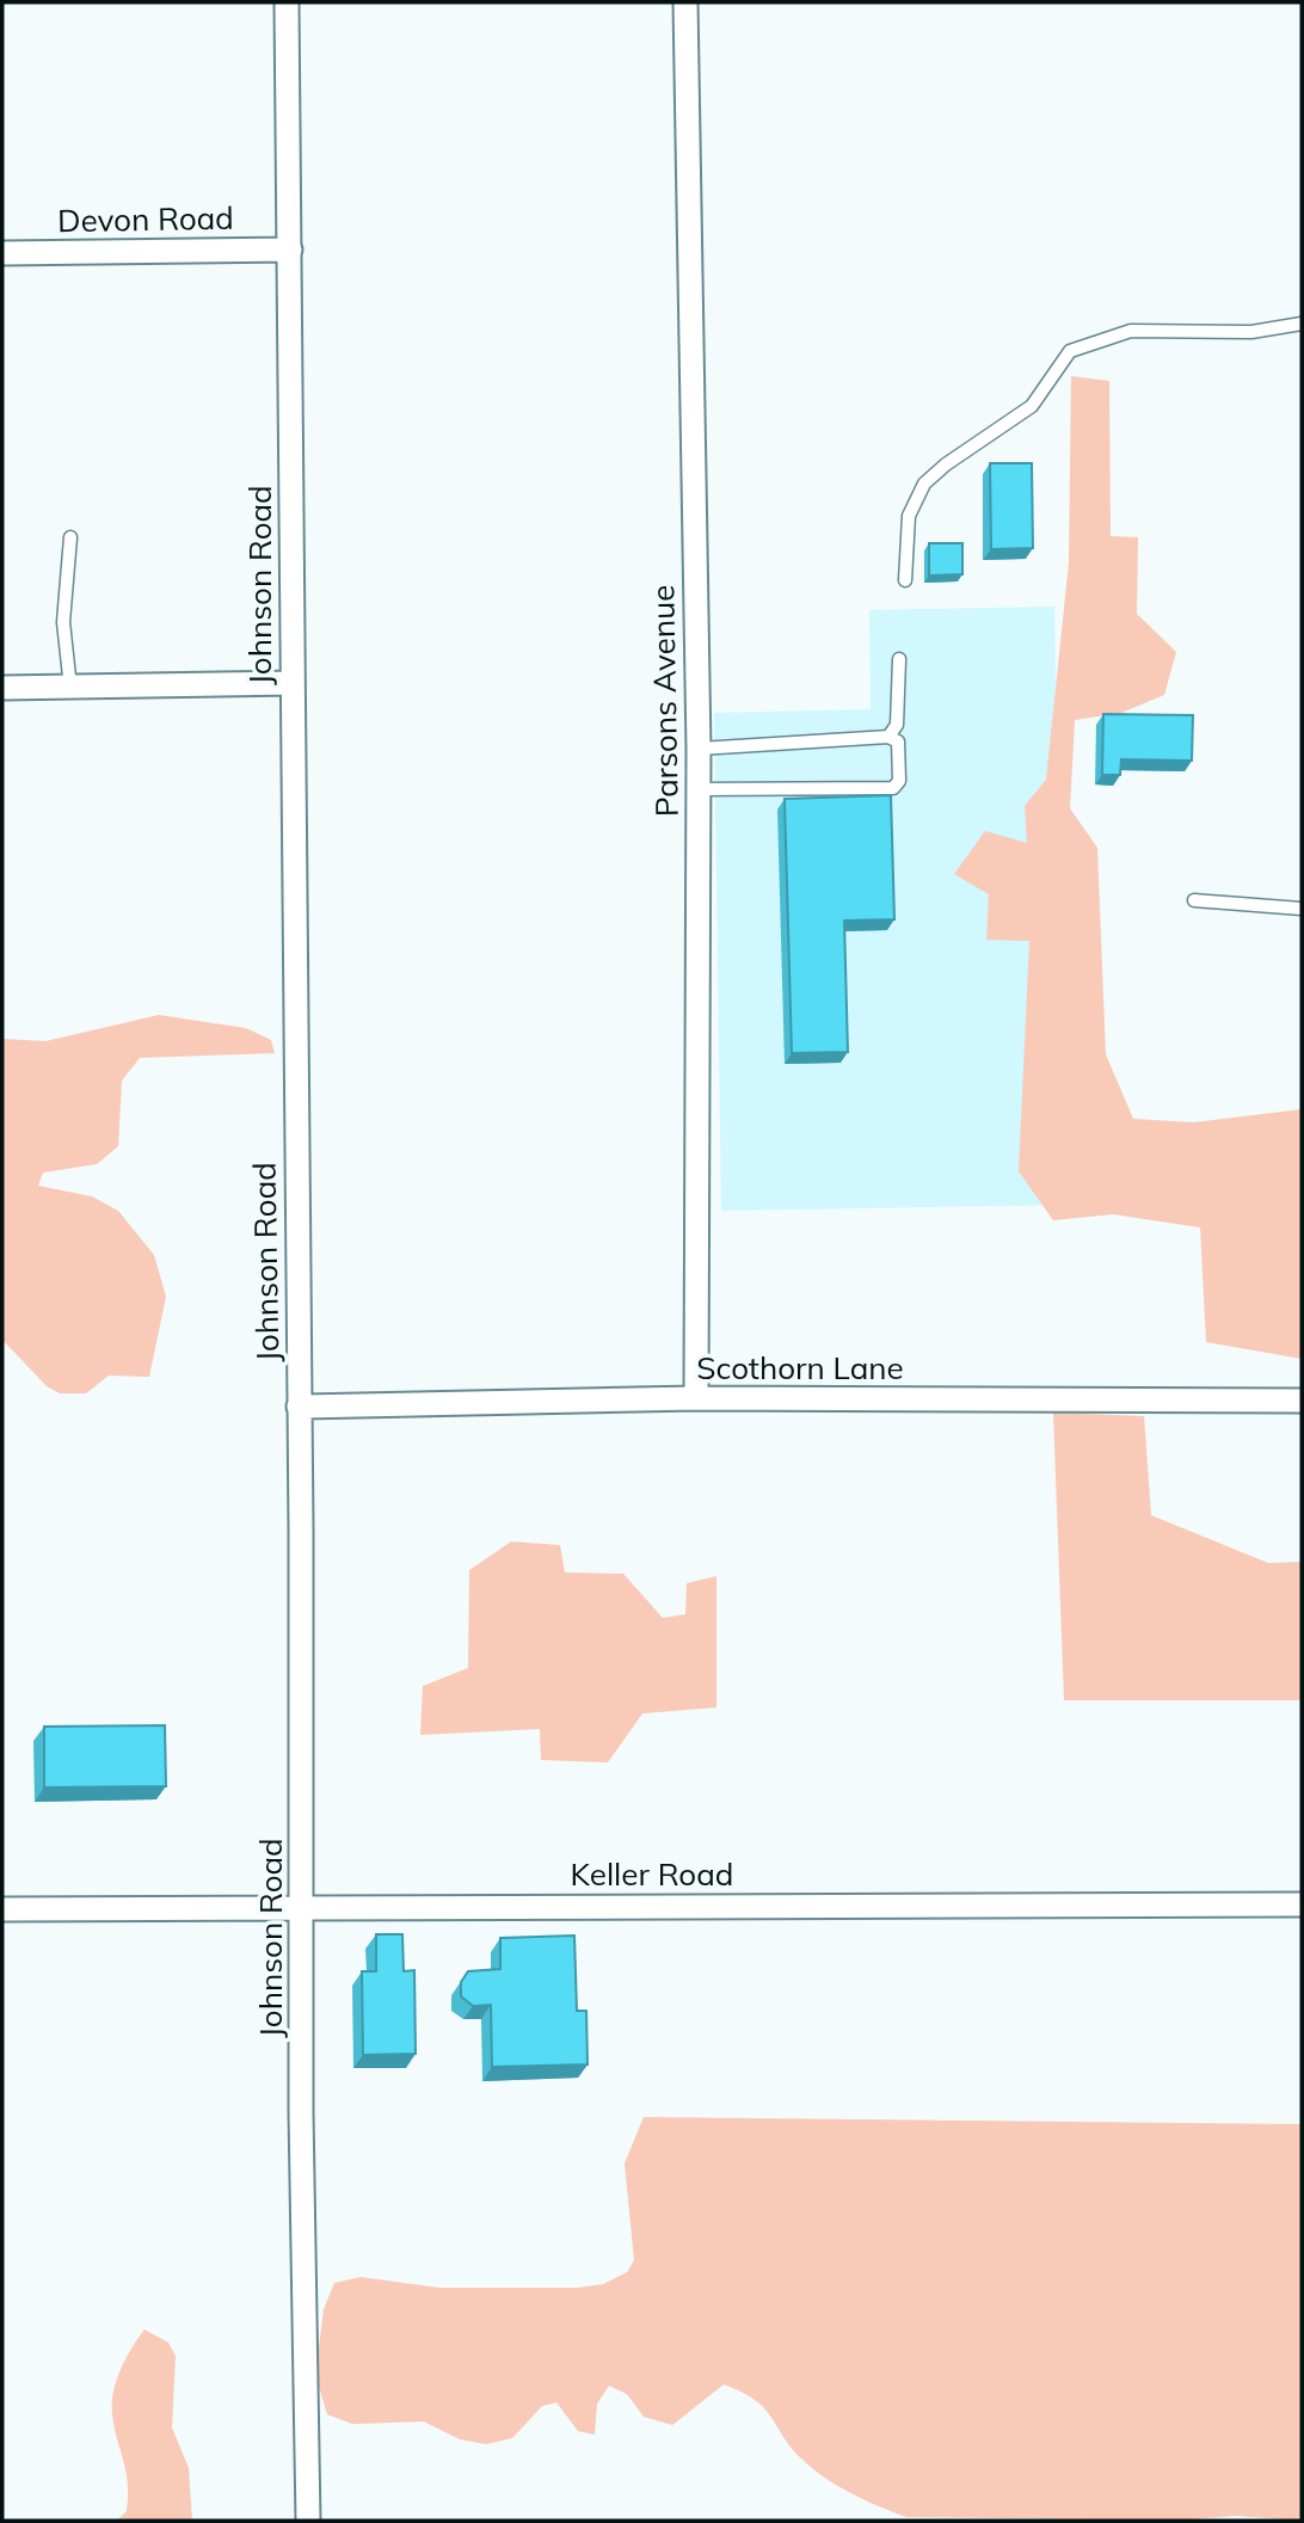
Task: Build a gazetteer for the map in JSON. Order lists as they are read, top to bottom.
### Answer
{
  "streets": {
    "street": [
      "Devon Road",
      "Johnson Road",
      "Parsons Avenue",
      "Scothorn Lane",
      "Keller Road"
    ]
  },
  "crossings": [
    ["Devon Road", "Johnson Road"],
    ["Johnson Road", "Scothorn Lane"],
    ["Johnson Road", "Keller Road"],
    ["Parsons Avenue", "Scothorn Lane"]
  ]
}
